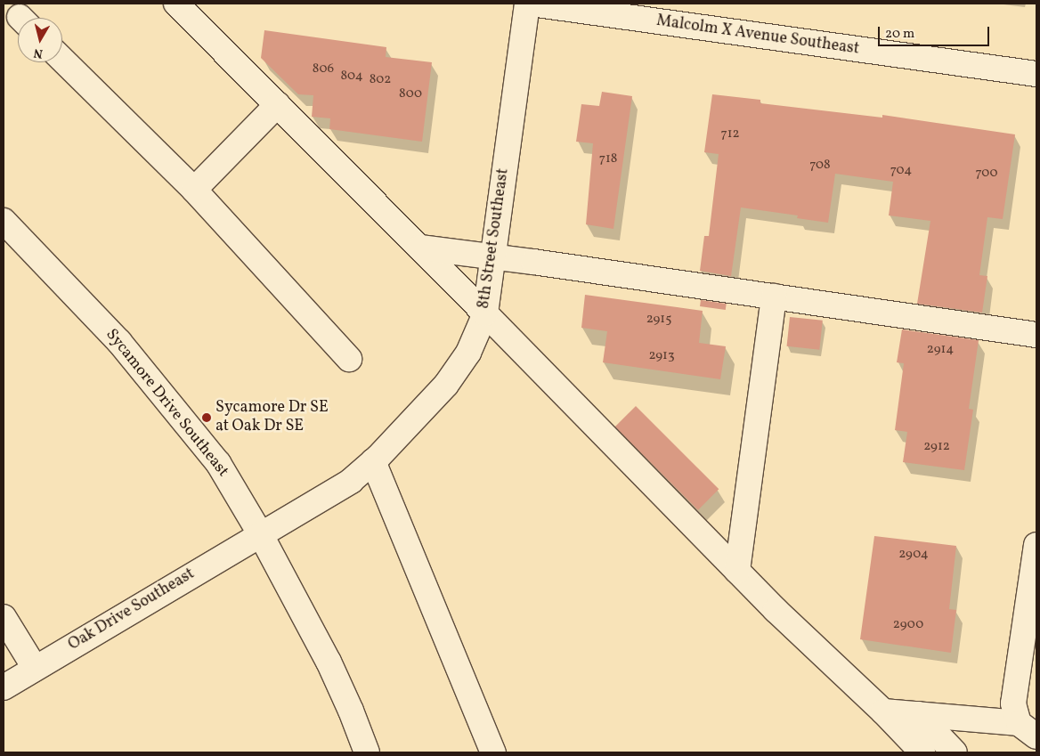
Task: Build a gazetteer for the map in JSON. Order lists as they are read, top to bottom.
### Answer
{
  "streets": {
    "street": [
      "Malcolm X Avenue Southeast",
      "8th Street Southeast",
      "Sycamore Drive Southeast",
      "Oak Drive Southeast"
    ]
  },
  "crossings": [
    ["8th Street Southeast", "Sycamore Drive Southeast"],
    ["8th Street Southeast", "Oak Drive Southeast"],
    ["Sycamore Drive Southeast", "Oak Drive Southeast"]
  ],
  "places": ["Sycamore Dr SE at Oak Dr SE"],
  "house_numbers": [
    "806",
    "804",
    "802",
    "800",
    "712",
    "718",
    "708",
    "704",
    "700",
    "2915",
    "2914",
    "2913",
    "2912",
    "2904",
    "2900"
  ],
  "scale_bar": "20 m",
  "north": "bottom"
}
